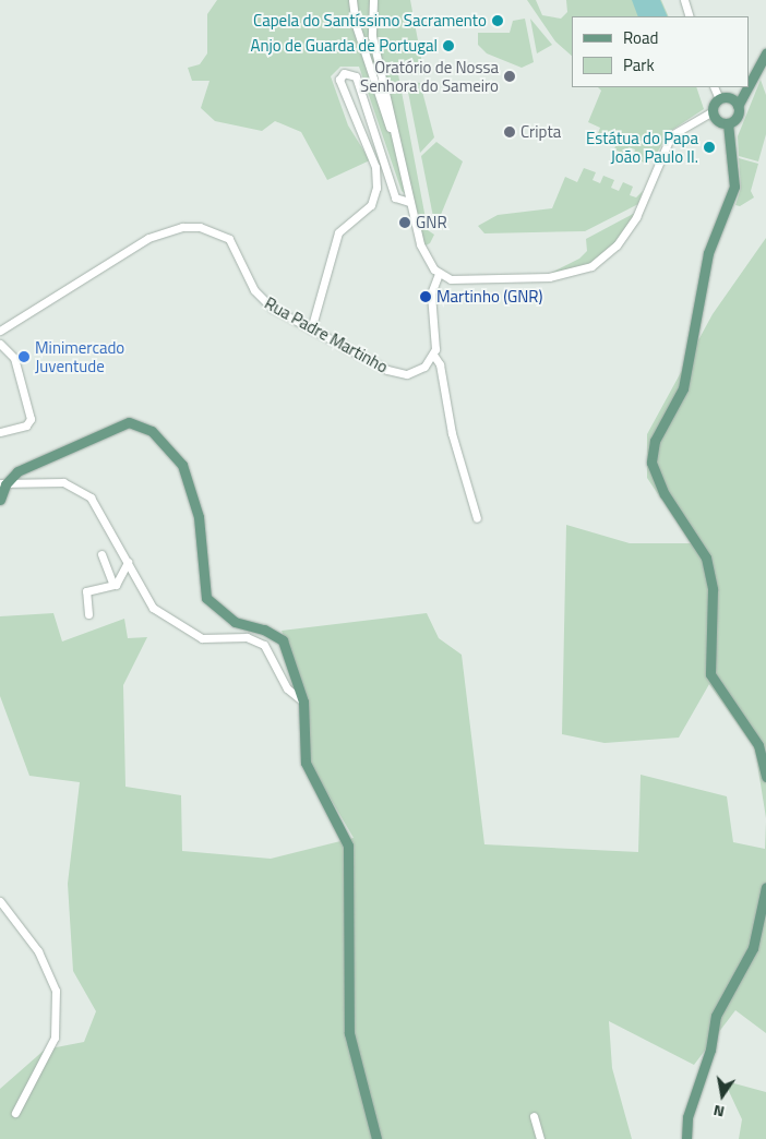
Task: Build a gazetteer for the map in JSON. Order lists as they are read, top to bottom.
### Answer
{
  "streets": {
    "street": ["Rua Padre Martinho"]
  },
  "places": [
    "Capela do Santíssimo Sacramento",
    "Anjo de Guarda de Portugal",
    "Oratório de Nossa Senhora do Sameiro",
    "Cripta",
    "Estátua do Papa João Paulo II.",
    "GNR",
    "Martinho (GNR)",
    "Minimercado Juventude"
  ],
  "legend": ["Road", "Park"],
  "north": "bottom"
}
